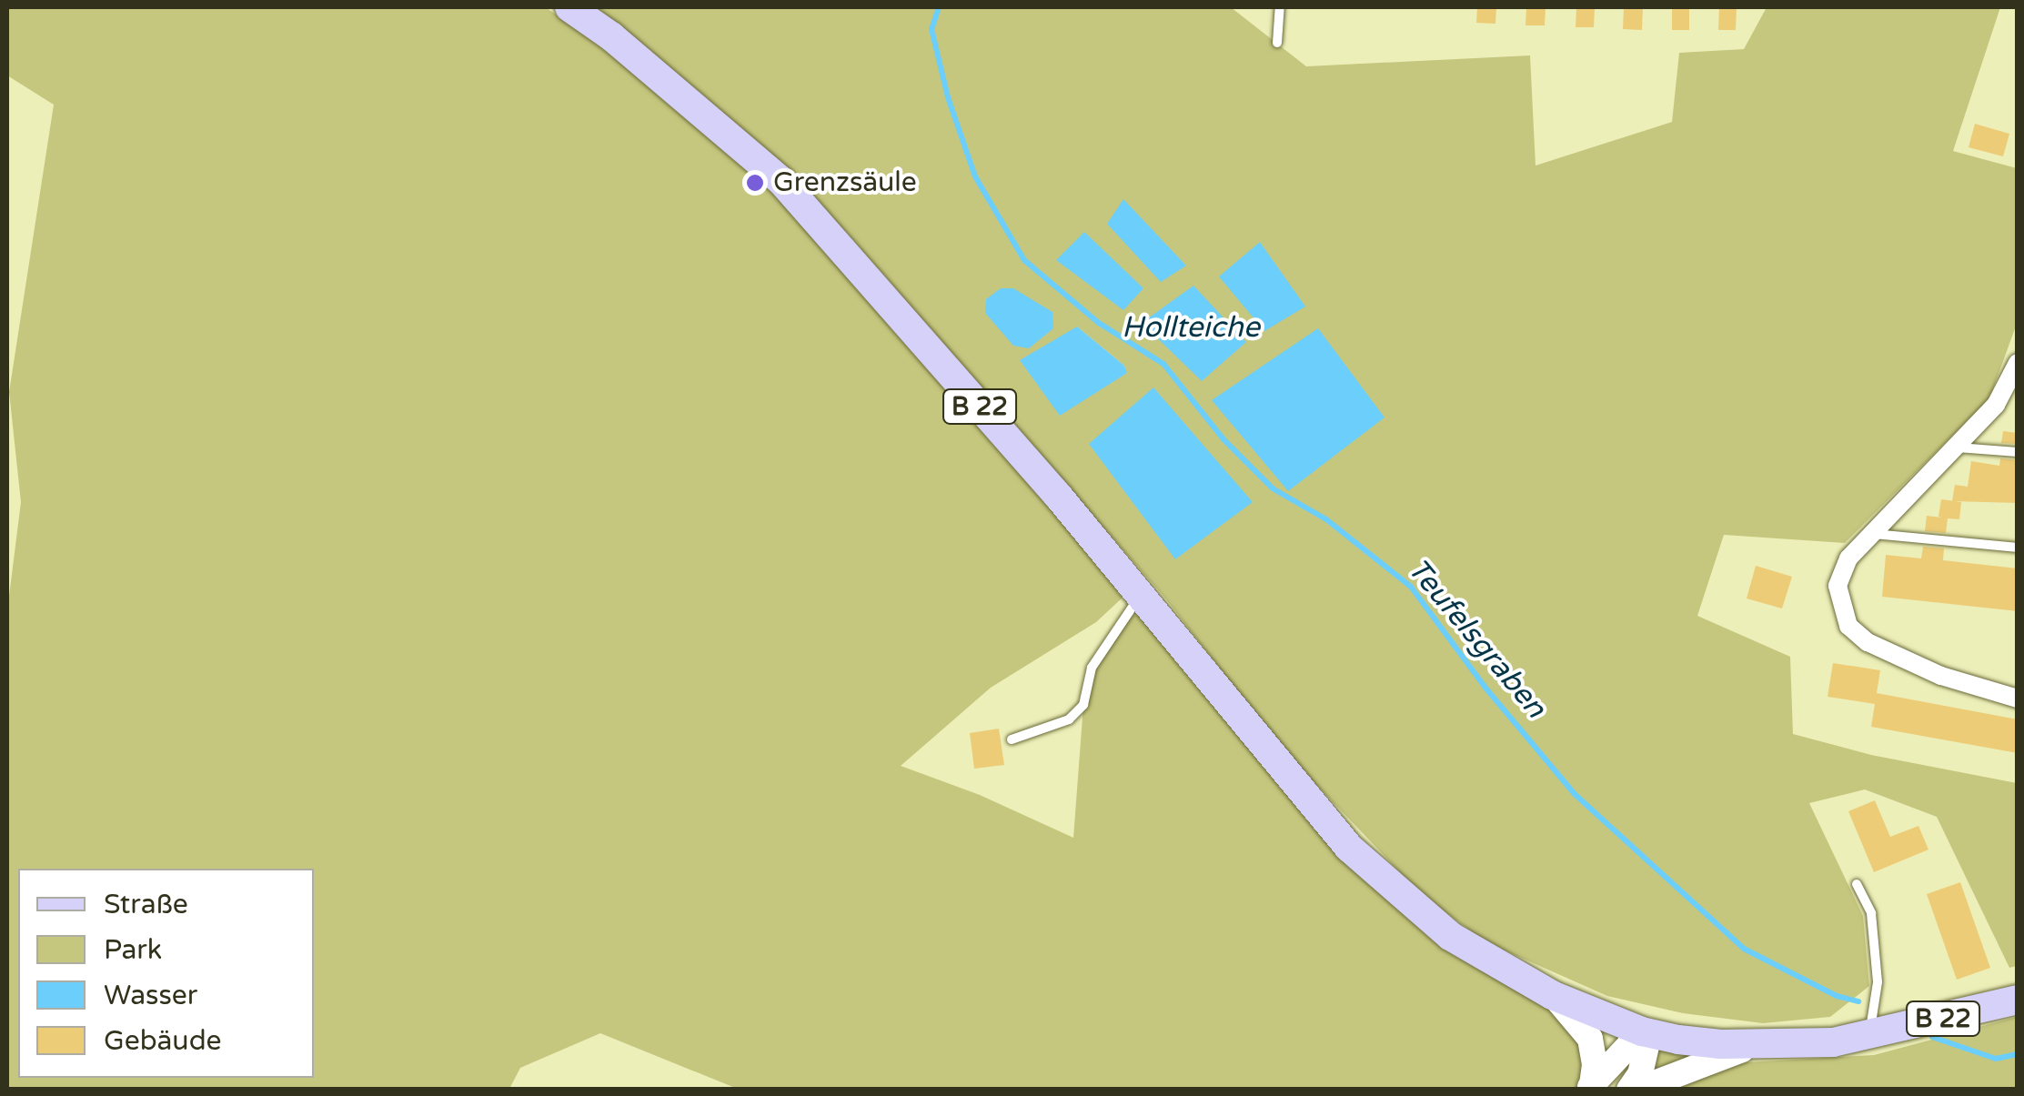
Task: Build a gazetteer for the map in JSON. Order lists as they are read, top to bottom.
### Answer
{
  "streets": {
    "main road": ["B 22"]
  },
  "water": ["Hollteiche", "Teufelsgraben"],
  "places": ["Grenzsäule"],
  "legend": [
    "Straße",
    "Park",
    "Wasser",
    "Gebäude"
  ]
}
